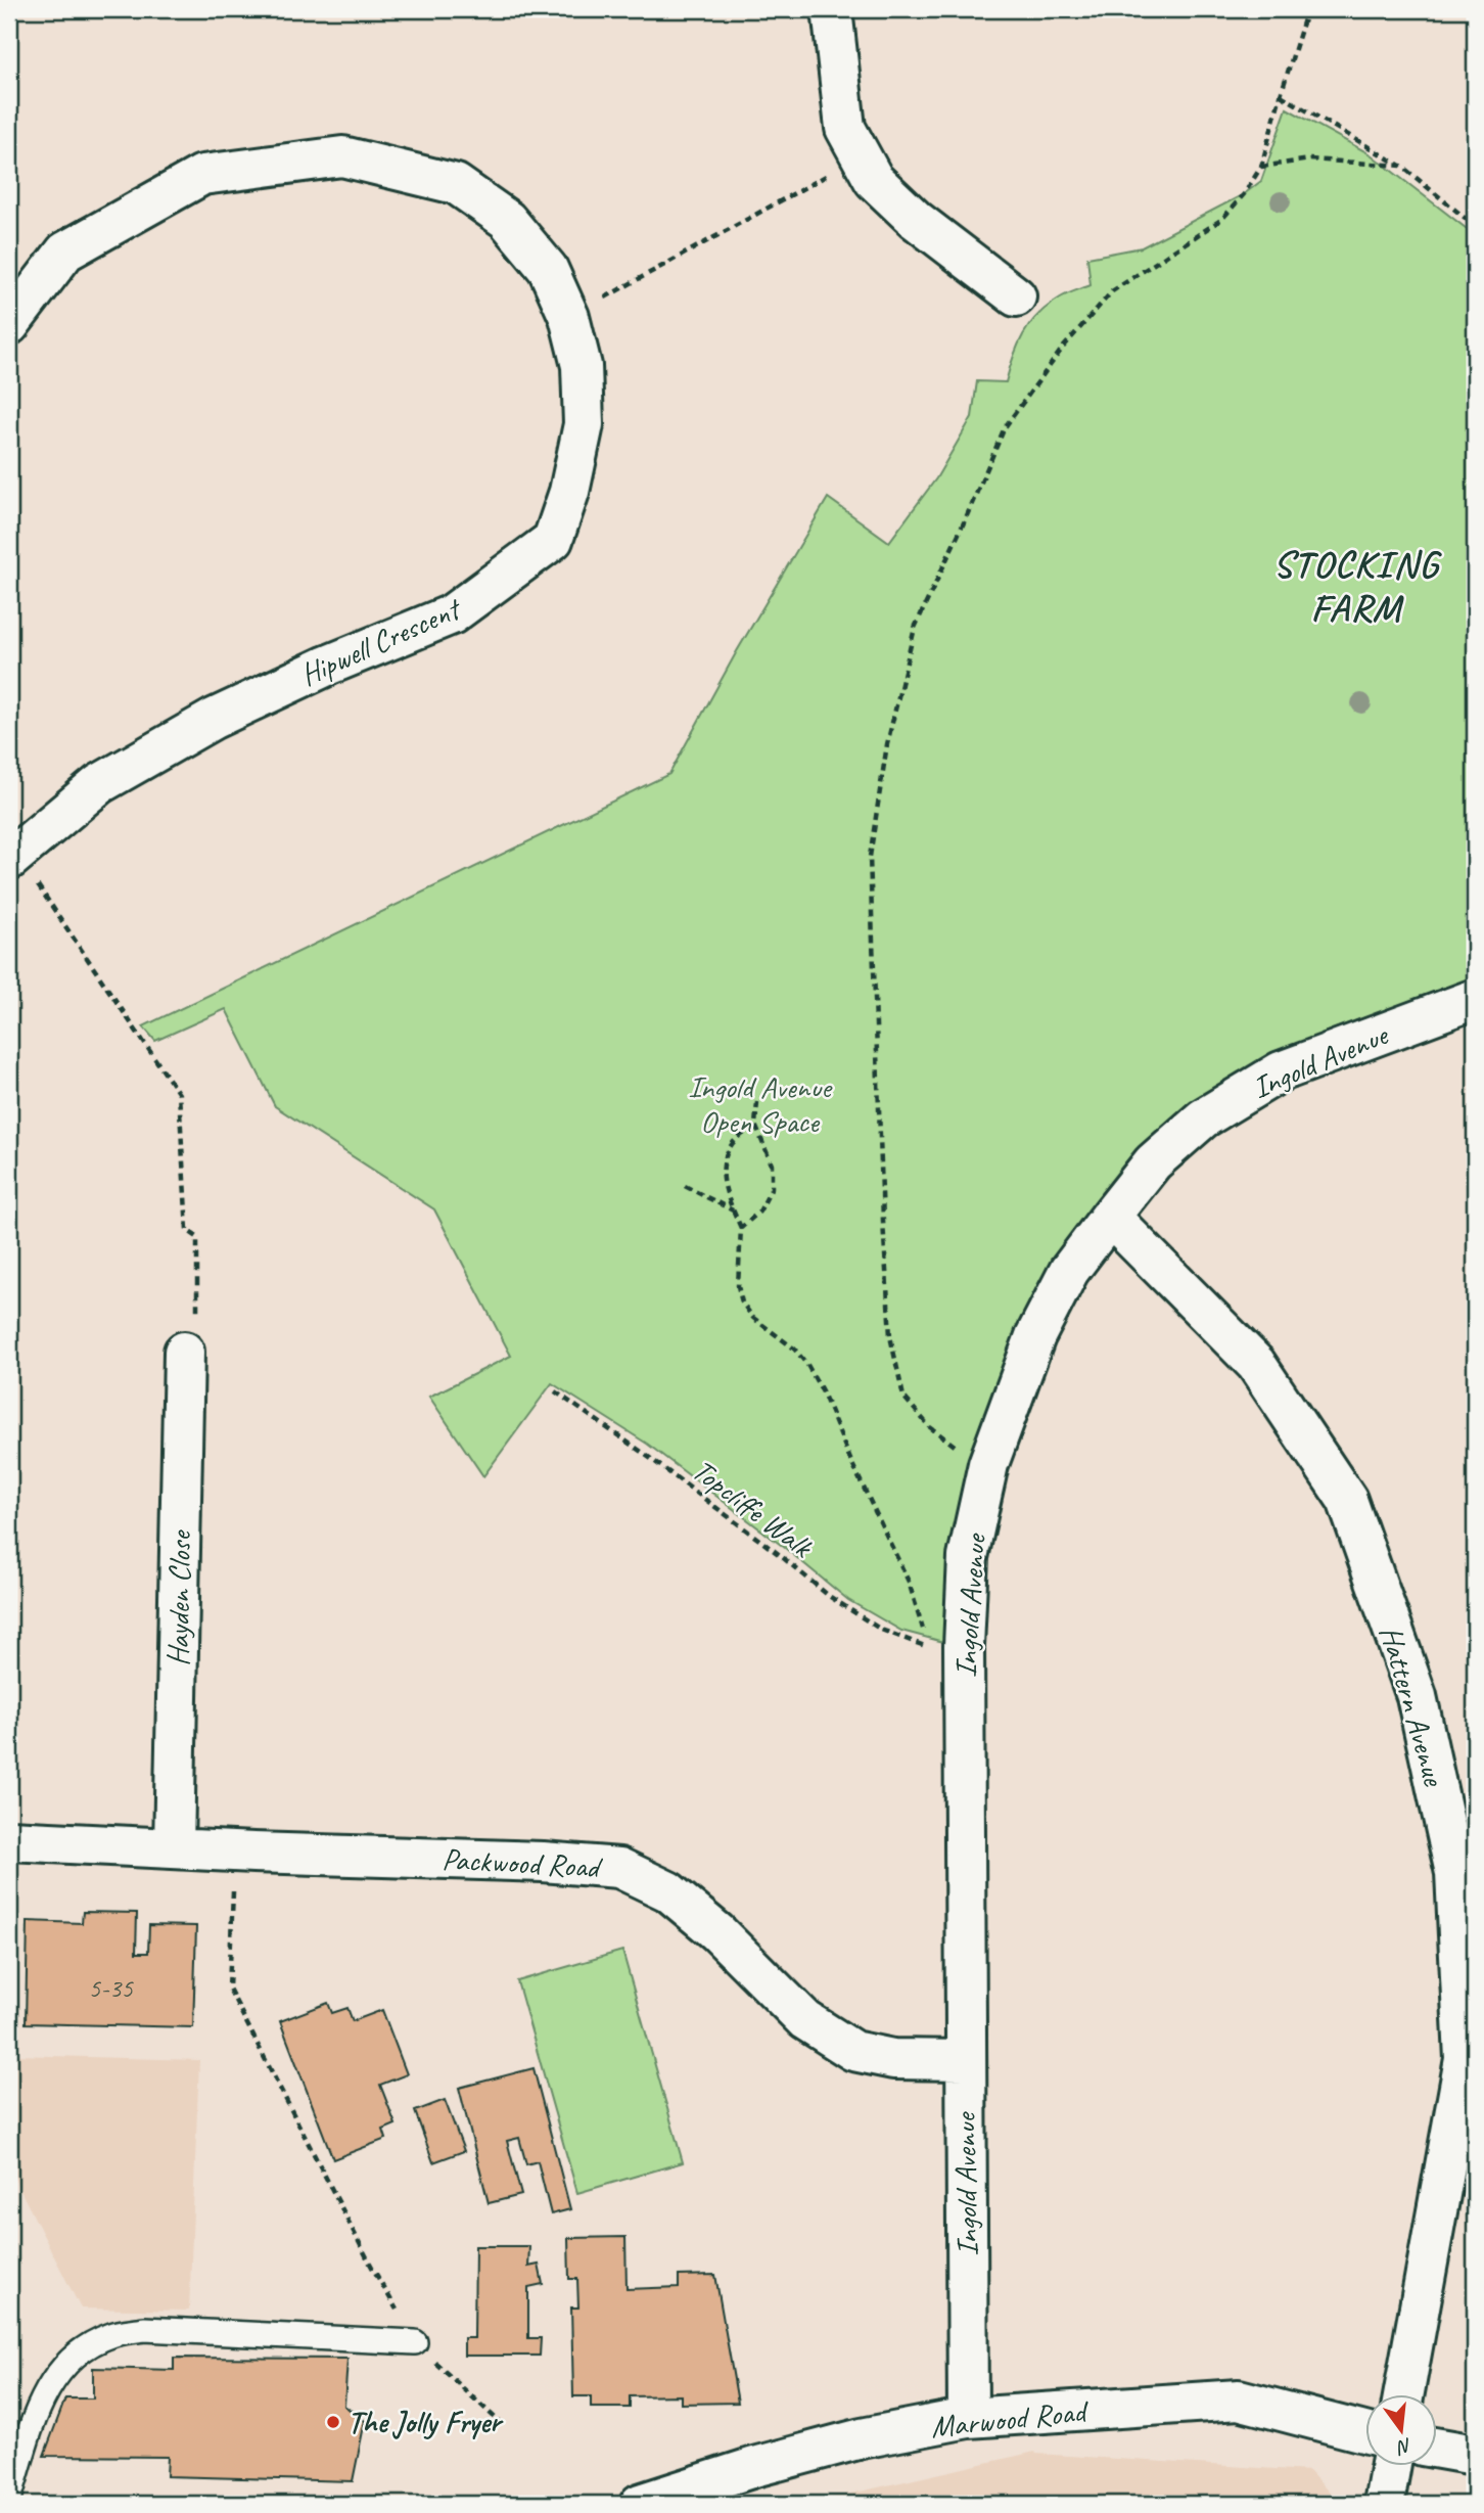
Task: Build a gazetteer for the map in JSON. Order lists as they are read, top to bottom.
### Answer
{
  "streets": {
    "street": [
      "Hipwell Crescent",
      "Ingold Avenue",
      "Hayden Close",
      "Hattern Avenue",
      "Packwood Road",
      "Marwood Road"
    ],
    "path": ["Topcliffe Walk"]
  },
  "crossings": [
    ["Ingold Avenue", "Hattern Avenue"],
    ["Ingold Avenue", "Packwood Road"],
    ["Ingold Avenue", "Marwood Road"],
    ["Hayden Close", "Packwood Road"]
  ],
  "districts": ["STOCKING FARM"],
  "parks": ["Ingold Avenue Open Space"],
  "places": ["The Jolly Fryer"],
  "house_numbers": ["5-35"],
  "north": "bottom"
}
